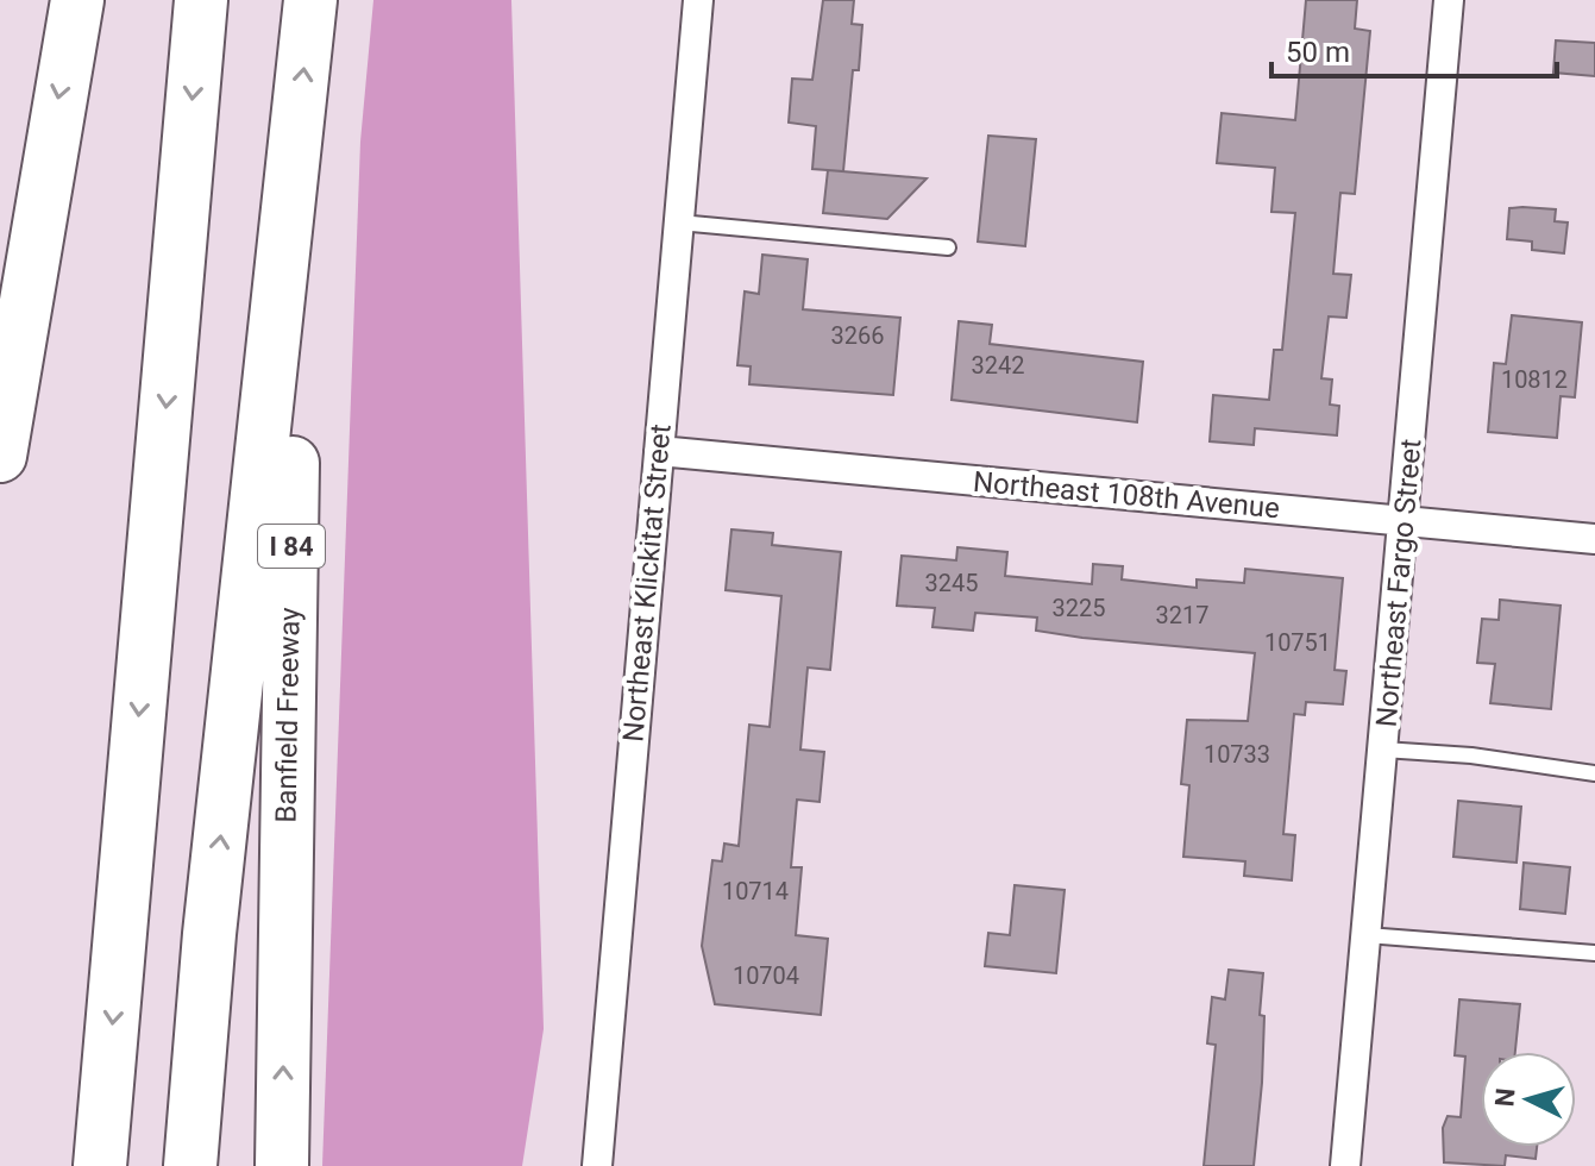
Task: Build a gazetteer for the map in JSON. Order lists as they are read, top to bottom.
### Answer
{
  "streets": {
    "highway": ["I 84", "Banfield Freeway"],
    "street": ["Northeast 108th Avenue", "Northeast Klickitat Street", "Northeast Fargo Street"]
  },
  "crossings": [
    ["Northeast 108th Avenue", "Northeast Klickitat Street"],
    ["Northeast 108th Avenue", "Northeast Fargo Street"],
    ["I 84", "Banfield Freeway"]
  ],
  "house_numbers": [
    "3266",
    "3242",
    "10812",
    "3245",
    "3225",
    "3217",
    "10751",
    "10733",
    "10714",
    "10704"
  ],
  "scale_bar": "50 m",
  "north": "left"
}
